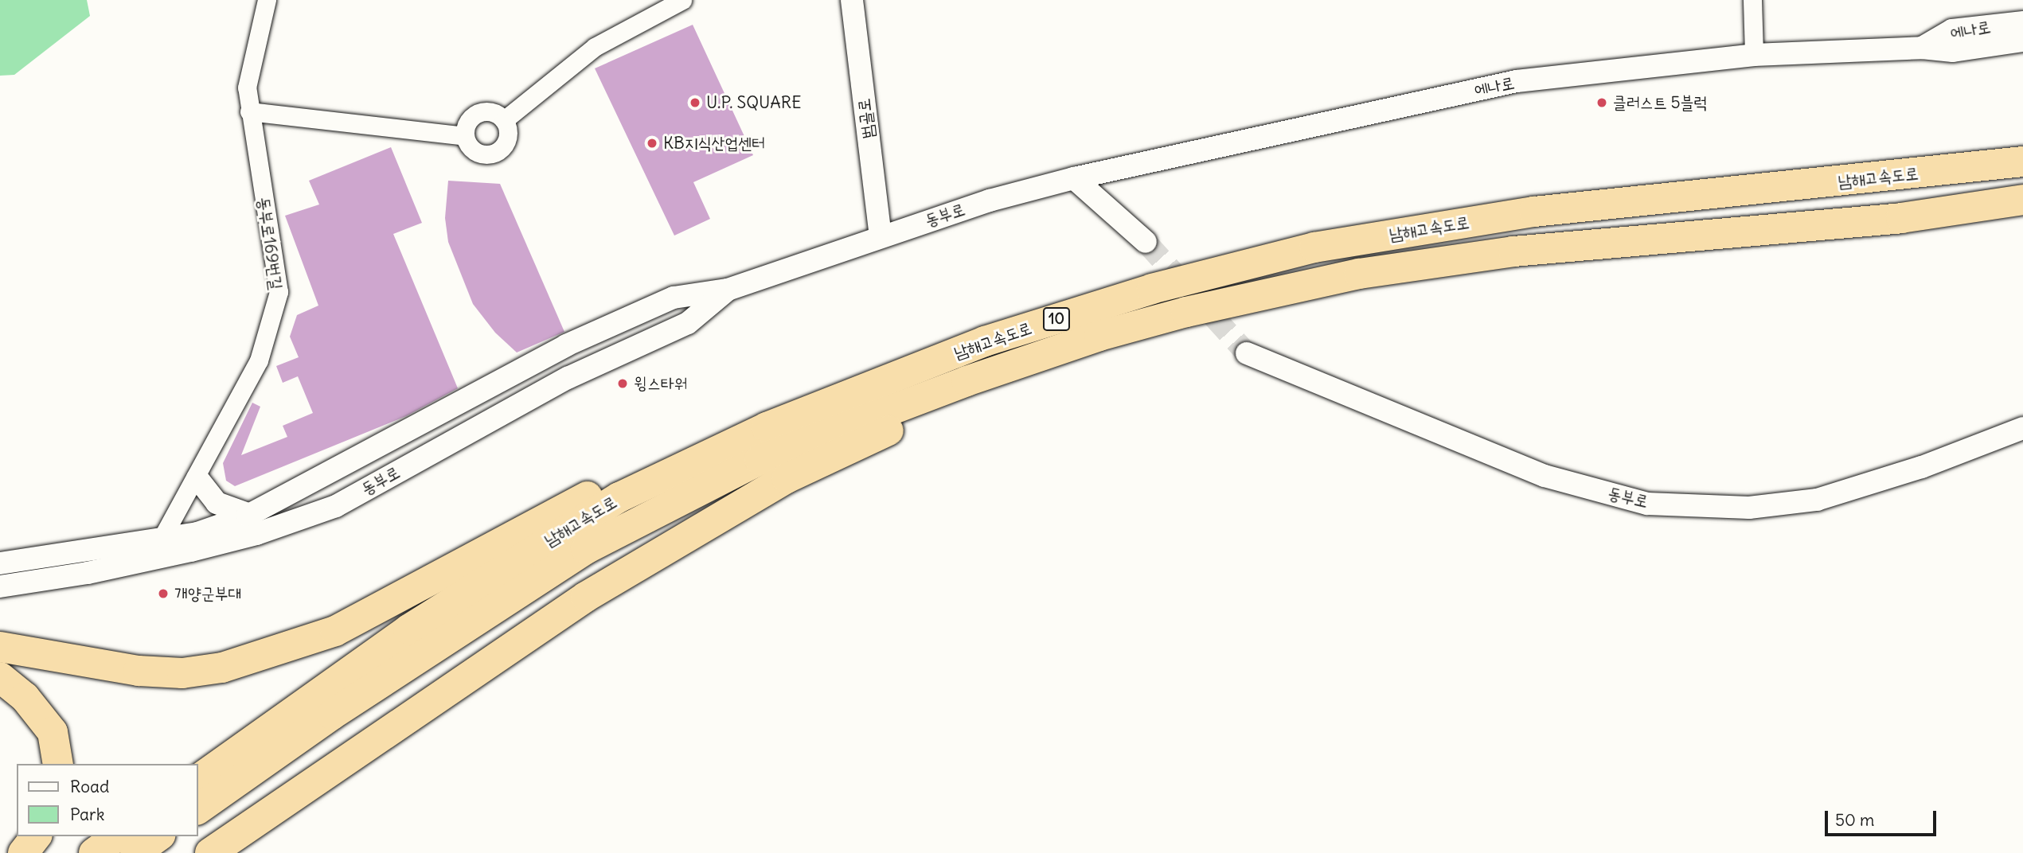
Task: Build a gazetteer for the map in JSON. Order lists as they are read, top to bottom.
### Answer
{
  "streets": {
    "highway": ["남해고속도로", "10"],
    "street": [
      "에나로",
      "범골로",
      "동부로",
      "동부로169번길"
    ]
  },
  "crossings": [
    ["에나로", "동부로"],
    ["범골로", "동부로"],
    ["동부로", "동부로169번길"]
  ],
  "places": [
    "U.P. SQUARE",
    "클러스트 5블럭",
    "KB지식산업센터",
    "윙스타워",
    "개양군부대"
  ],
  "legend": ["Road", "Park"],
  "scale_bar": "50 m"
}
